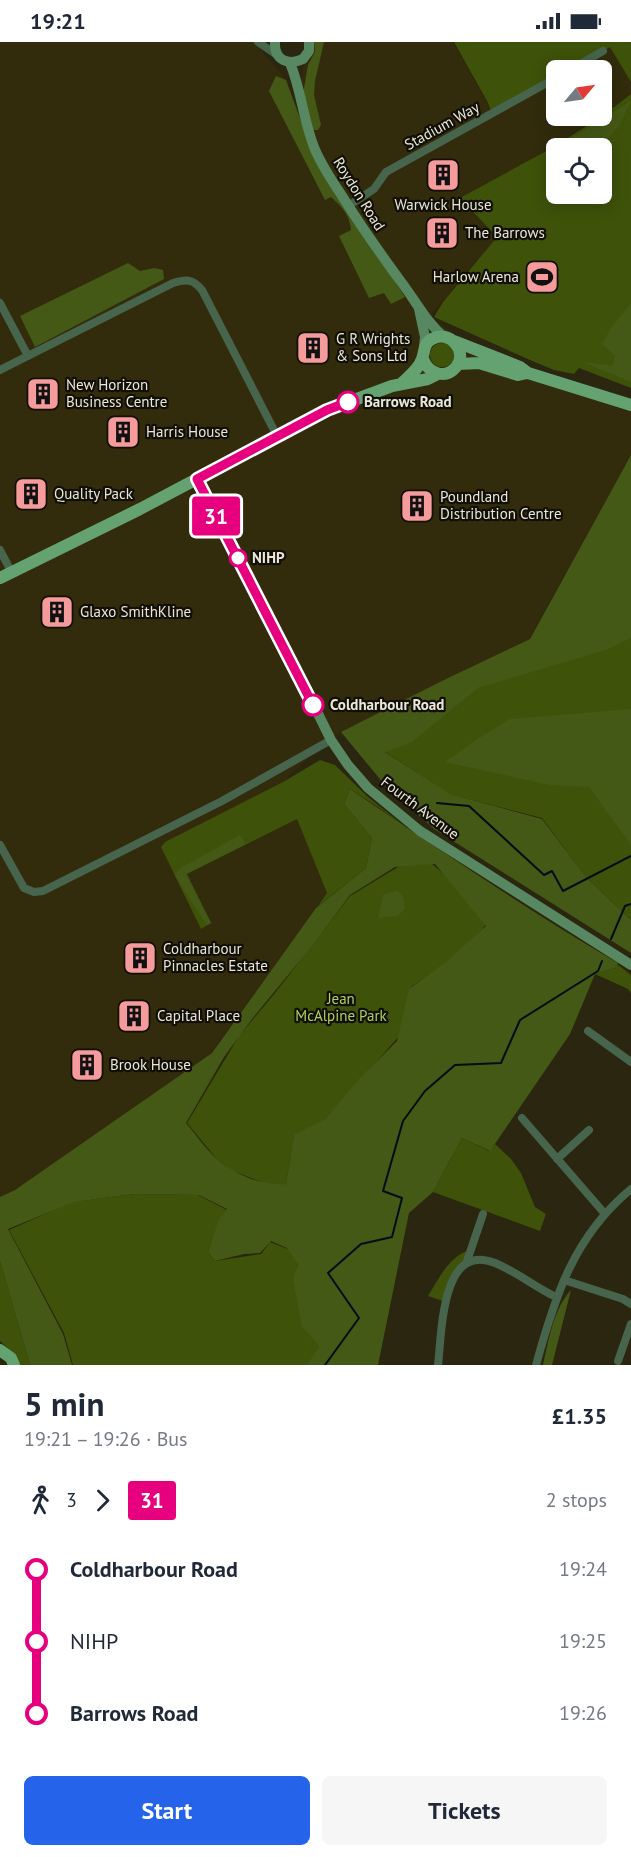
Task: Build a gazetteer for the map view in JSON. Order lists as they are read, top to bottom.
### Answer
{
  "streets": {
    "street": ["Stadium Way", "Roydon Road", "Fourth Avenue"]
  },
  "crossings": [
    ["Stadium Way", "Roydon Road"]
  ],
  "parks": ["Jean McAlpine Park"],
  "places": {
    "building": [
      "Warwick House",
      "The Barrows",
      "G R Wrights & Sons Ltd",
      "New Horizon Business Centre",
      "Harris House",
      "Quality Pack",
      "Poundland Distribution Centre",
      "Glaxo SmithKline",
      "Coldharbour Pinnacles Estate",
      "Capital Place",
      "Brook House"
    ],
    "sports": ["Harlow Arena"],
    "other": ["Barrows Road", "NIHP", "Coldharbour Road"]
  },
  "lines": ["bus line 31"],
  "north": "top right",
  "page": {
    "status": "19:21",
    "on_map": "31",
    "heading": ["5 min", "19:21 – 19:26 · Bus", "£1.35"],
    "legs": ["3", "31", "2 stops"],
    "list": [
      {
        "name": "Coldharbour Road",
        "value": "19:24"
      },
      {
        "name": "NIHP",
        "value": "19:25"
      },
      {
        "name": "Barrows Road",
        "value": "19:26"
      }
    ],
    "buttons": ["Start", "Tickets"]
  }
}
